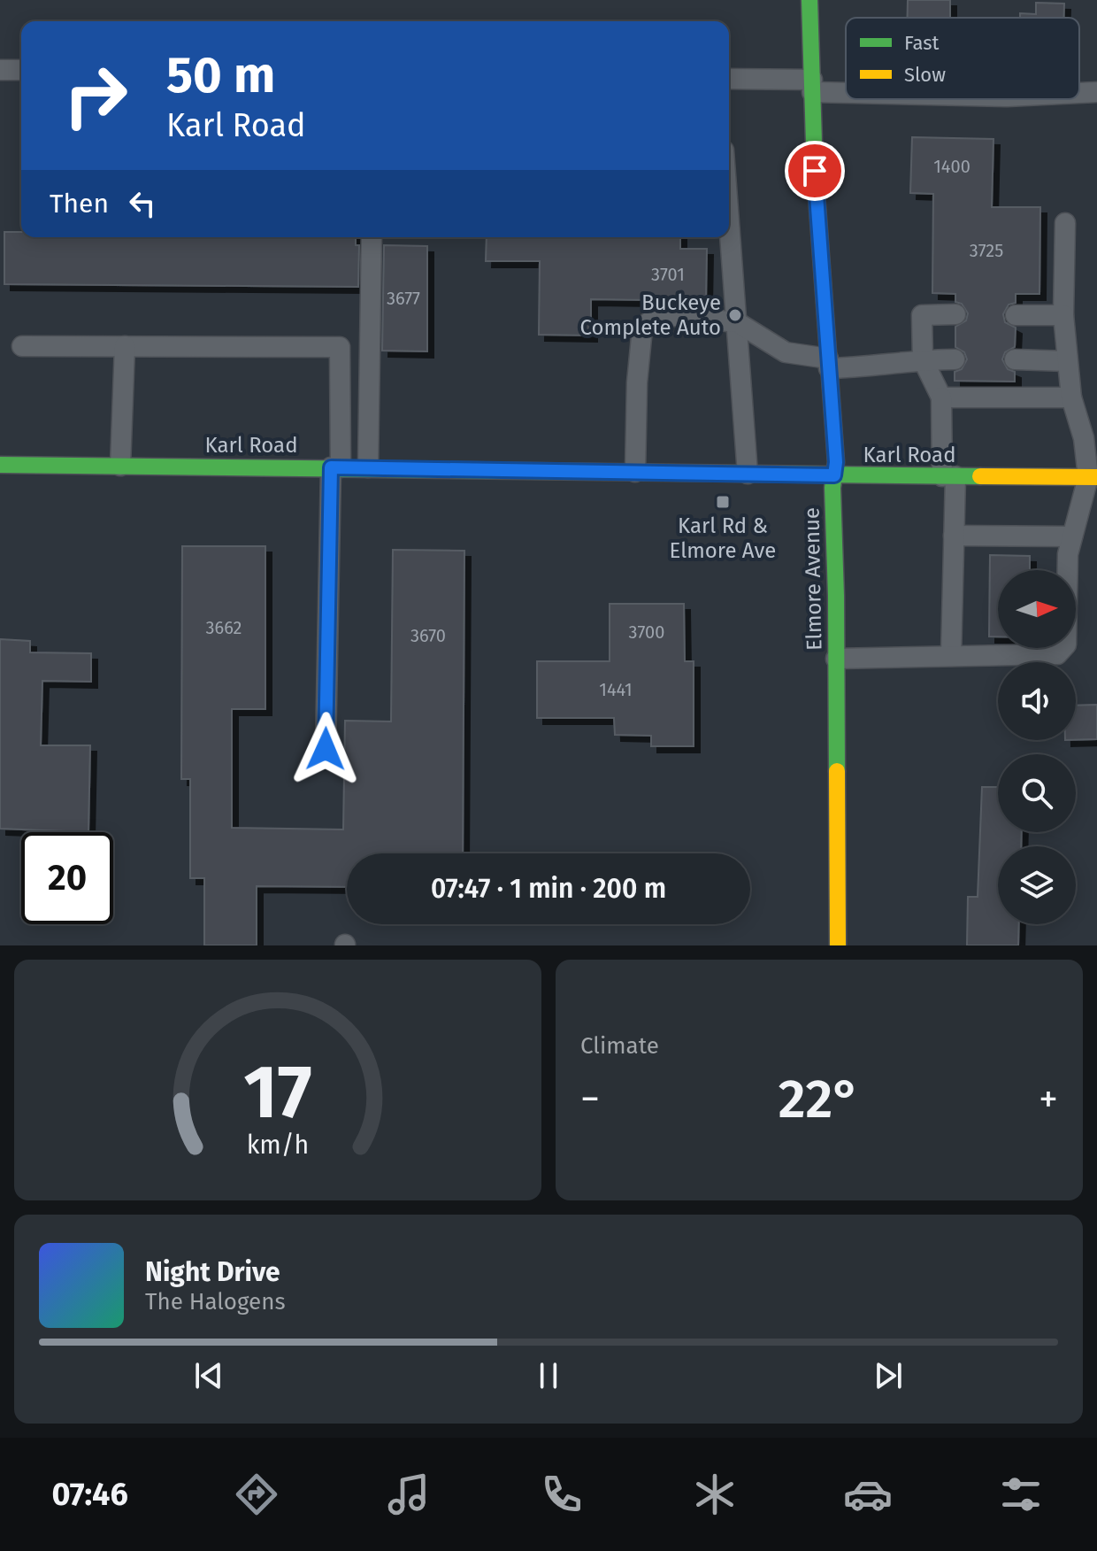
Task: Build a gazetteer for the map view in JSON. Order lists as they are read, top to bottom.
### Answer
{
  "streets": {
    "main road": ["Karl Road", "Elmore Avenue"]
  },
  "crossings": [
    ["Karl Road", "Elmore Avenue"]
  ],
  "places": {
    "other": ["Buckeye Complete Auto"],
    "transit": ["Karl Rd & Elmore Ave"]
  },
  "house_numbers": [
    "1400",
    "3725",
    "3701",
    "3677",
    "3662",
    "3700",
    "3670",
    "1441"
  ],
  "legend": ["Fast", "Slow"],
  "north": "right",
  "page": {
    "turn": ["50 m", "Karl Road"],
    "then": "Then",
    "limit": "20",
    "trip": "07:47 · 1 min · 200 m",
    "tile": "Climate",
    "heat": ["−", "22°", "+"],
    "song": ["Night Drive", "The Halogens"],
    "tabs": "07:46",
    "gauge": ["17", "km/h"]
  }
}
